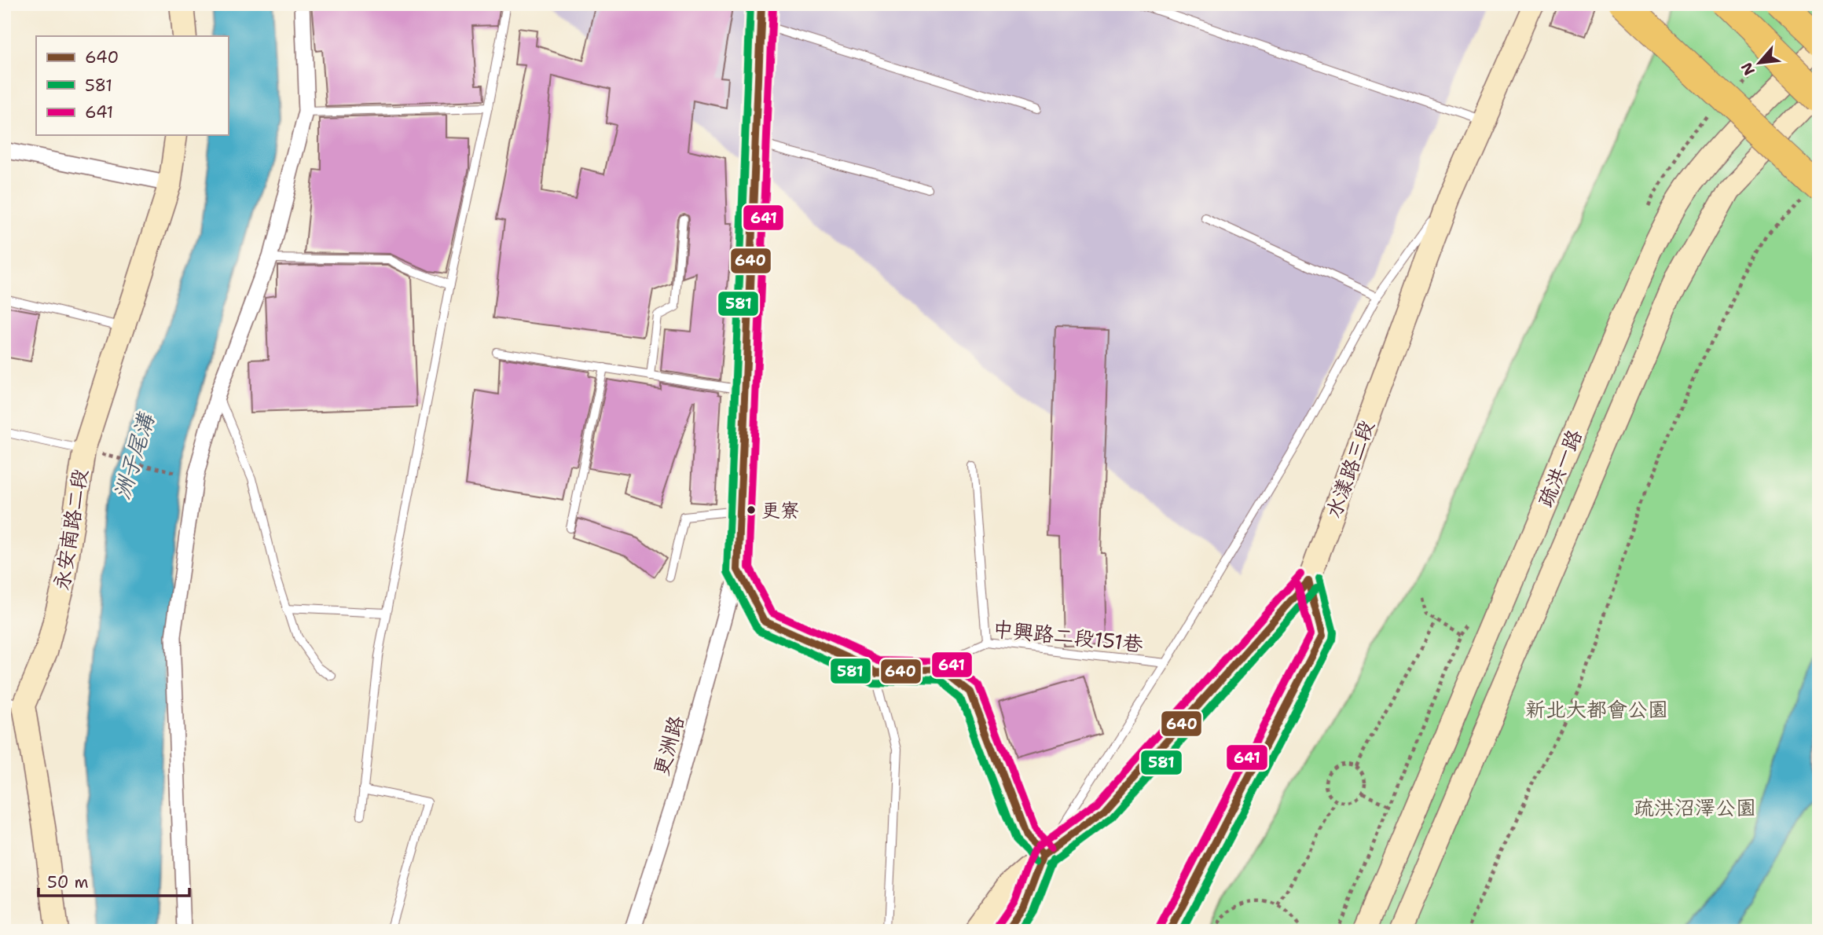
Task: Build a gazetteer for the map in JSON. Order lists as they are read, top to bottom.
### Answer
{
  "streets": {
    "street": [
      "疏洪一路",
      "水漾路三段",
      "永安南路二段",
      "更洲路"
    ],
    "lane": ["中興路二段151巷"]
  },
  "water": ["洲子尾溝"],
  "parks": ["新北大都會公園", "疏洪沼澤公園"],
  "places": ["更寮"],
  "lines": ["transit line 640", "transit line 581", "transit line 641"],
  "legend": ["640", "581", "641"],
  "scale_bar": "50 m",
  "north": "bottom left"
}
